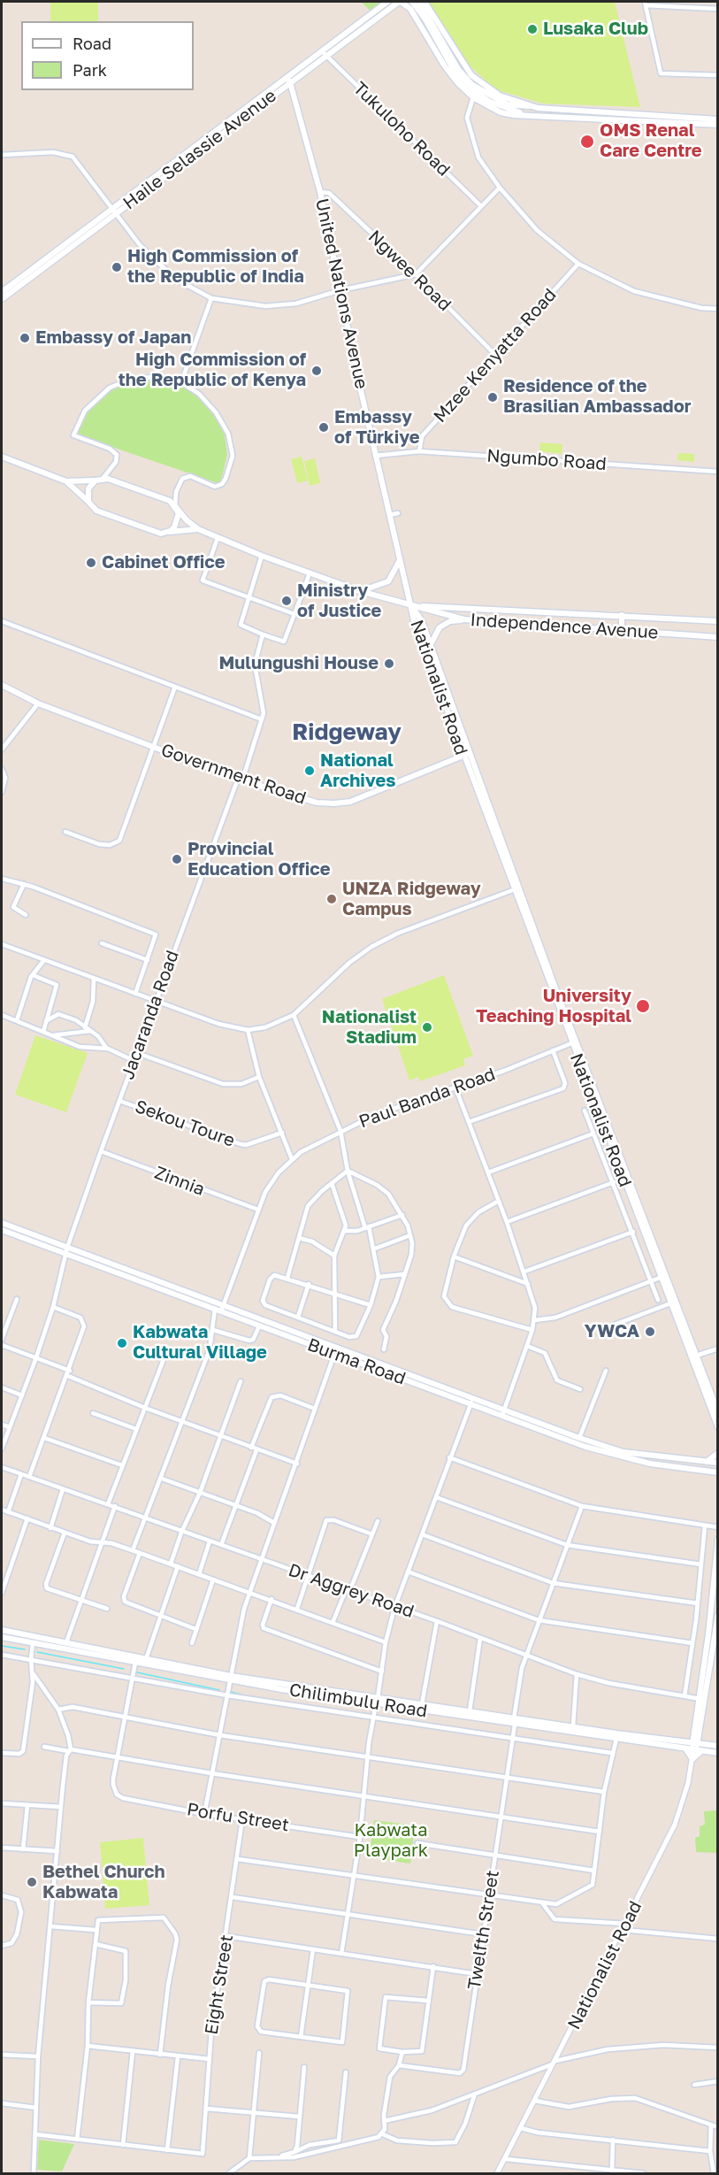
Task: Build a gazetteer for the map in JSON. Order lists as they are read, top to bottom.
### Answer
{
  "streets": {
    "main road": [
      "Haile Selassie Avenue",
      "United Nations Avenue",
      "Independence Avenue",
      "Nationalist Road",
      "Government Road",
      "Burma Road",
      "Chilimbulu Road"
    ],
    "street": [
      "Tukuloho Road",
      "Ngwee Road",
      "Mzee Kenyatta Road",
      "Ngumbo Road",
      "Jacaranda Road",
      "Paul Banda Road",
      "Sekou Toure",
      "Zinnia",
      "Dr Aggrey Road",
      "Porfu Street",
      "Twelfth Street",
      "Eight Street"
    ]
  },
  "crossings": [
    ["Tukuloho Road", "Haile Selassie Avenue"],
    ["Haile Selassie Avenue", "United Nations Avenue"],
    ["Ngwee Road", "United Nations Avenue"],
    ["Ngwee Road", "Mzee Kenyatta Road"],
    ["United Nations Avenue", "Ngumbo Road"],
    ["United Nations Avenue", "Independence Avenue"],
    ["United Nations Avenue", "Nationalist Road"],
    ["Mzee Kenyatta Road", "Ngumbo Road"],
    ["Independence Avenue", "Nationalist Road"],
    ["Nationalist Road", "Government Road"],
    ["Nationalist Road", "Paul Banda Road"],
    ["Nationalist Road", "Dr Aggrey Road"],
    ["Nationalist Road", "Chilimbulu Road"],
    ["Government Road", "Jacaranda Road"],
    ["Jacaranda Road", "Sekou Toure"],
    ["Jacaranda Road", "Zinnia"],
    ["Jacaranda Road", "Burma Road"],
    ["Paul Banda Road", "Zinnia"],
    ["Paul Banda Road", "Burma Road"],
    ["Dr Aggrey Road", "Twelfth Street"],
    ["Chilimbulu Road", "Twelfth Street"],
    ["Porfu Street", "Eight Street"]
  ],
  "districts": ["Ridgeway"],
  "parks": ["Kabwata Playpark"],
  "places": [
    "Lusaka Club",
    "OMS Renal Care Centre",
    "High Commission of the Republic of India",
    "Embassy of Japan",
    "High Commission of the Republic of Kenya",
    "Residence of the Brasilian Ambassador",
    "Embassy of Türkiye",
    "Cabinet Office",
    "Ministry of Justice",
    "Mulungushi House",
    "National Archives",
    "Provincial Education Office",
    "UNZA Ridgeway Campus",
    "University Teaching Hospital",
    "Nationalist Stadium",
    "YWCA",
    "Kabwata Cultural Village",
    "Bethel Church Kabwata"
  ],
  "legend": ["Road", "Park"]
}
